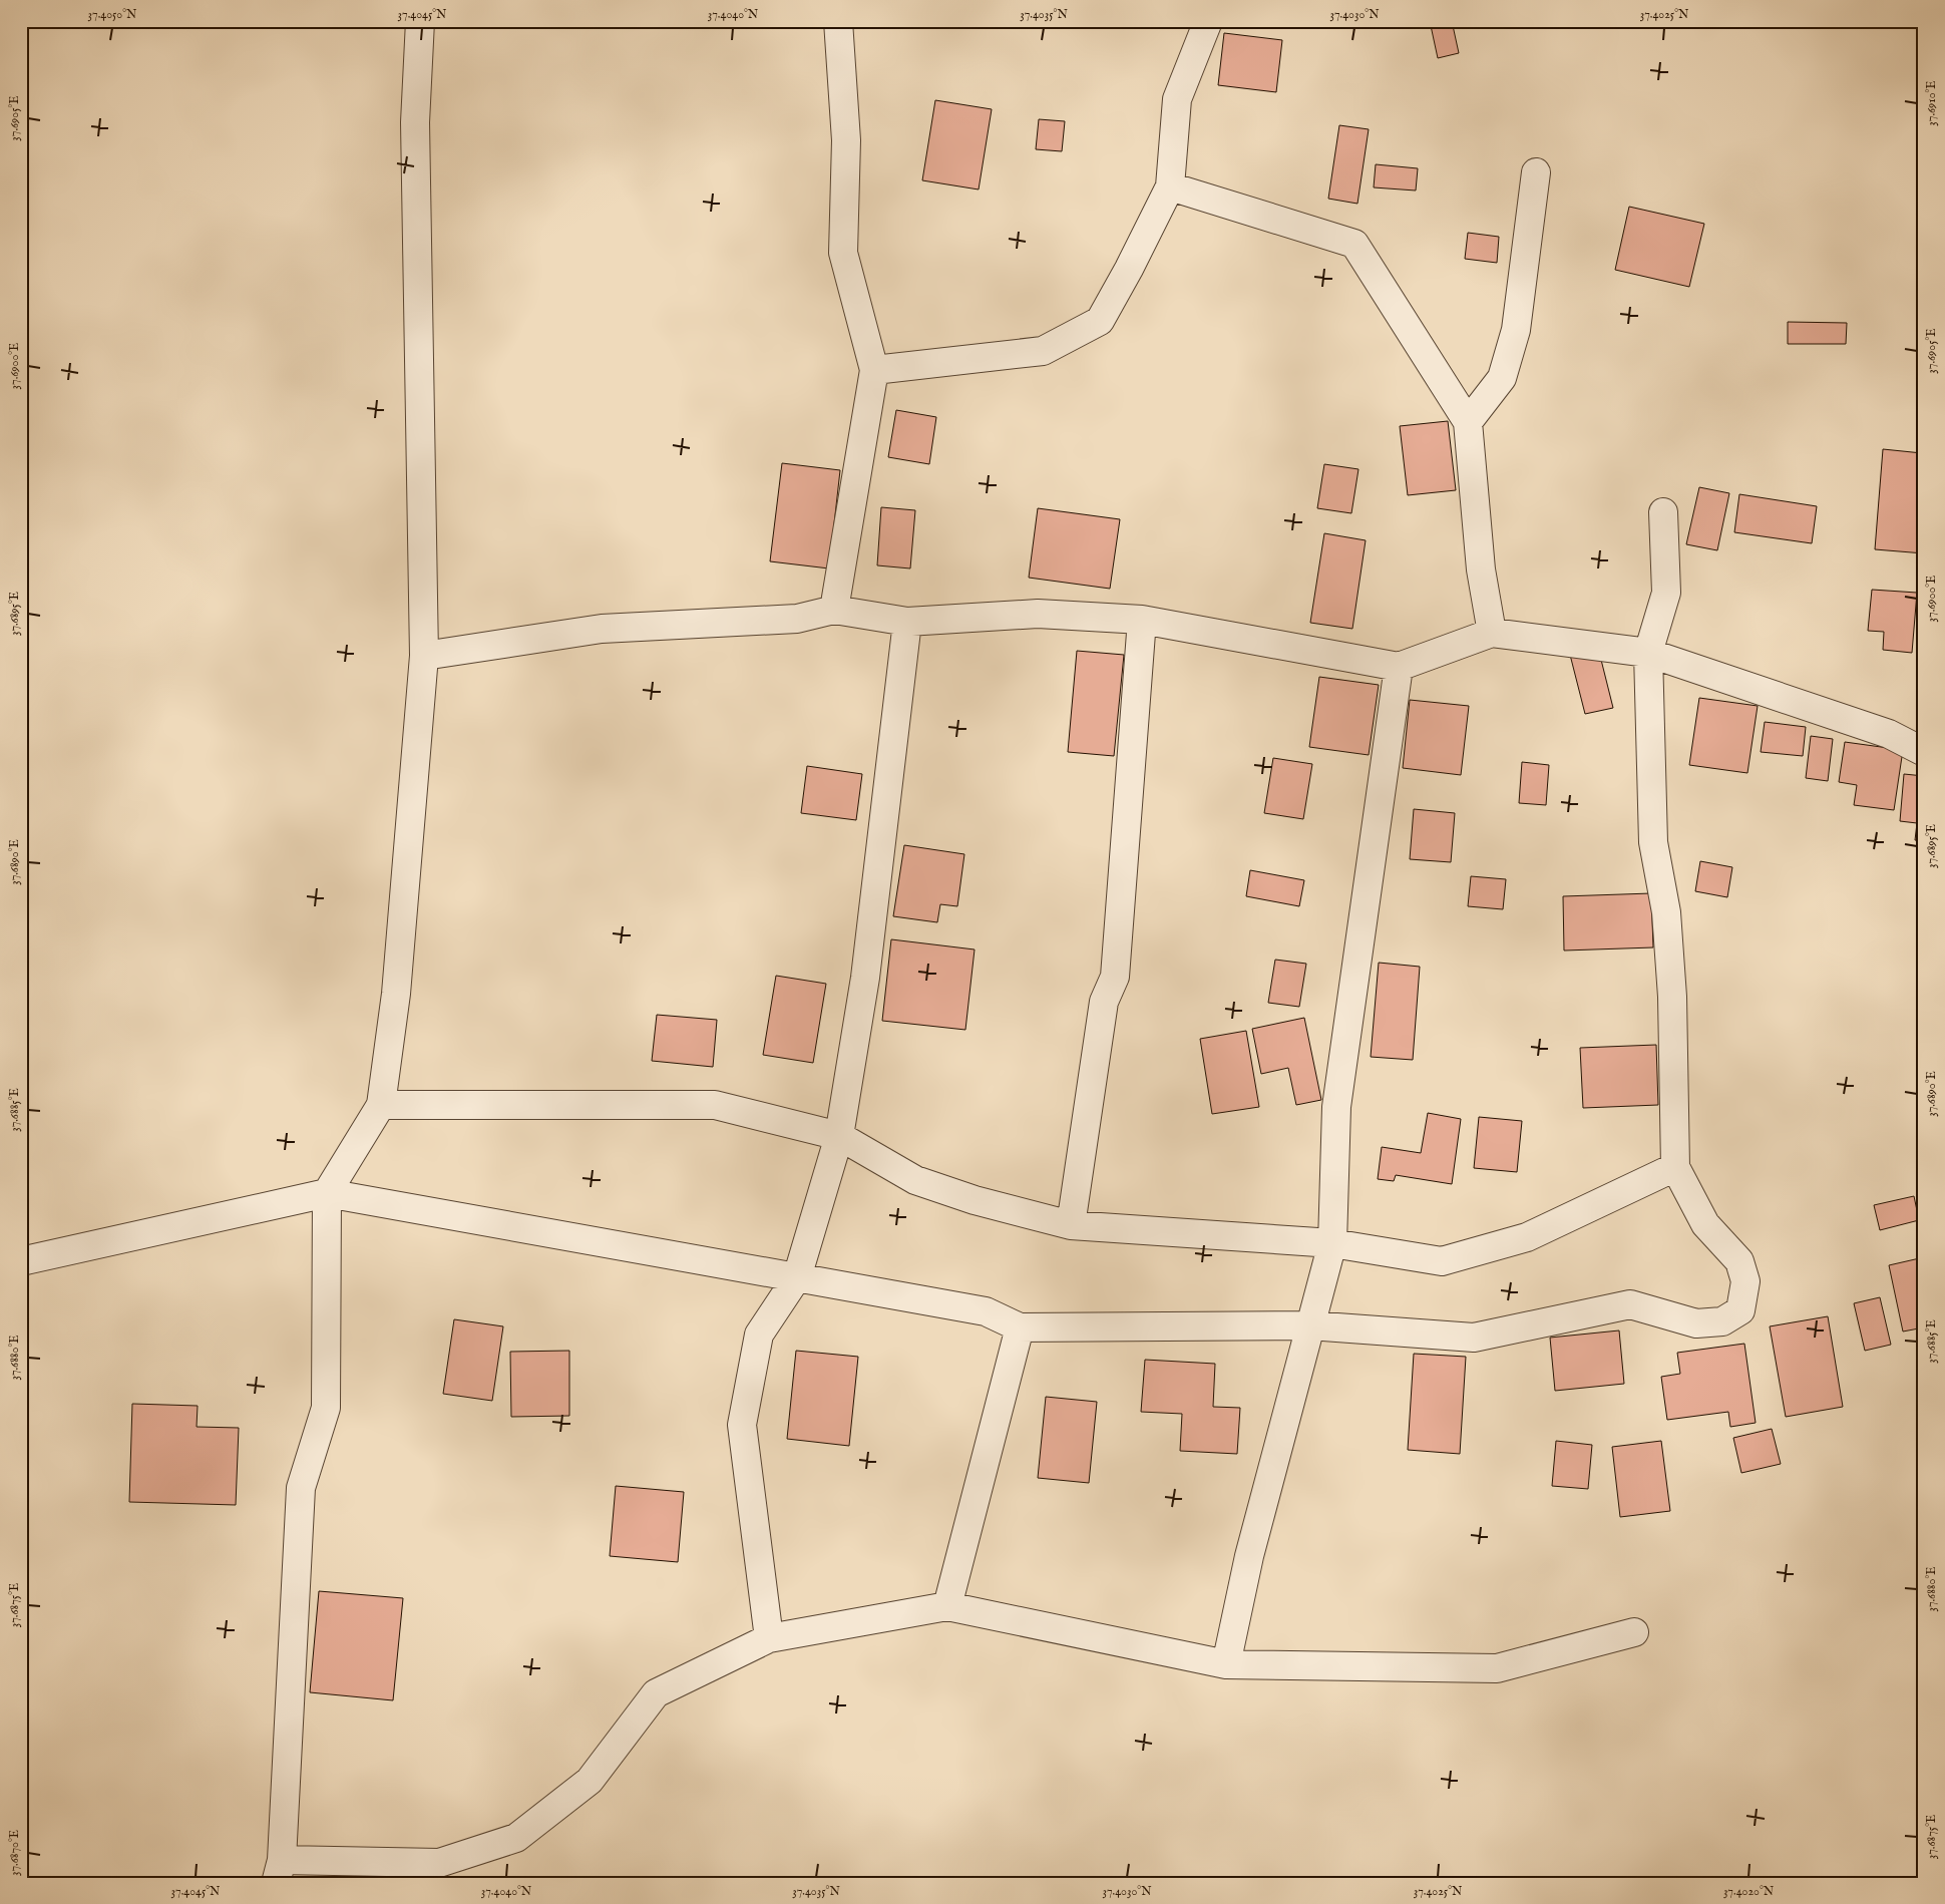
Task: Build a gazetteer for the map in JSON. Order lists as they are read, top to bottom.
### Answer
{
  "coordinates": [
    "37.4050°N",
    "37.4045°N",
    "37.4040°N",
    "37.4035°N",
    "37.4030°N",
    "37.4025°N",
    "37.6910°E",
    "37.6905°E",
    "37.6900°E",
    "37.6895°E",
    "37.6890°E",
    "37.6885°E",
    "37.6880°E",
    "37.6875°E",
    "37.6870°E",
    "37.4020°N"
  ]
}
